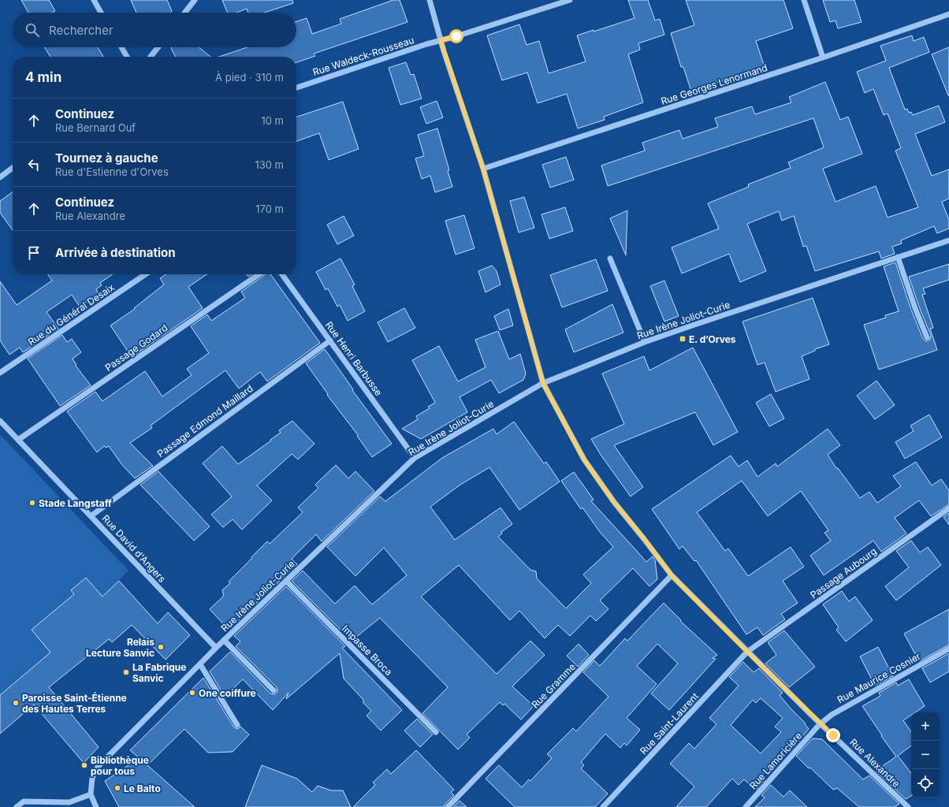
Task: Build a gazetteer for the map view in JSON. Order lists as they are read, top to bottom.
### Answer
{
  "streets": {
    "street": [
      "Rue Waldeck-Rousseau",
      "Rue Georges Lenormand",
      "Rue du Général Desaix",
      "Rue Irène Joliot-Curie",
      "Passage Godard",
      "Rue Henri Barbusse",
      "Passage Edmond Maillard",
      "Rue David d'Angers",
      "Passage Aubourg",
      "Impasse Broca",
      "Rue Maurice Cosnier",
      "Rue Gramme",
      "Rue Saint-Laurent",
      "Rue Lamoricière",
      "Rue Alexandre"
    ]
  },
  "crossings": [
    ["Rue Waldeck-Rousseau", "Rue Alexandre"],
    ["Rue Georges Lenormand", "Rue Alexandre"],
    ["Rue Irène Joliot-Curie", "Rue Henri Barbusse"],
    ["Rue Irène Joliot-Curie", "Rue David d'Angers"],
    ["Rue Irène Joliot-Curie", "Impasse Broca"],
    ["Rue Irène Joliot-Curie", "Rue Alexandre"],
    ["Passage Godard", "Rue David d'Angers"],
    ["Rue Henri Barbusse", "Passage Edmond Maillard"],
    ["Passage Edmond Maillard", "Rue David d'Angers"],
    ["Passage Aubourg", "Rue Saint-Laurent"],
    ["Passage Aubourg", "Rue Alexandre"],
    ["Rue Maurice Cosnier", "Rue Lamoricière"],
    ["Rue Maurice Cosnier", "Rue Alexandre"],
    ["Rue Gramme", "Rue Alexandre"],
    ["Rue Saint-Laurent", "Rue Alexandre"],
    ["Rue Lamoricière", "Rue Alexandre"]
  ],
  "places": {
    "transit": ["E. d’Orves"],
    "other": [
      "Stade Langstaff",
      "Relais Lecture Sanvic",
      "La Fabrique Sanvic",
      "One coiffure",
      "Paroisse Saint-Étienne des Hautes Terres",
      "Bibliothèque pour tous",
      "Le Balto"
    ]
  },
  "page": {
    "search": "Rechercher",
    "heading": ["4 min", "À pied · 310 m"],
    "list": [
      ["Continuez", "Rue Bernard Ouf", "10 m"],
      ["Tournez à gauche", "Rue d'Estienne d'Orves", "130 m"],
      ["Continuez", "Rue Alexandre", "170 m"],
      "Arrivée à destination"
    ],
    "map_buttons": ["+", "−"]
  }
}
